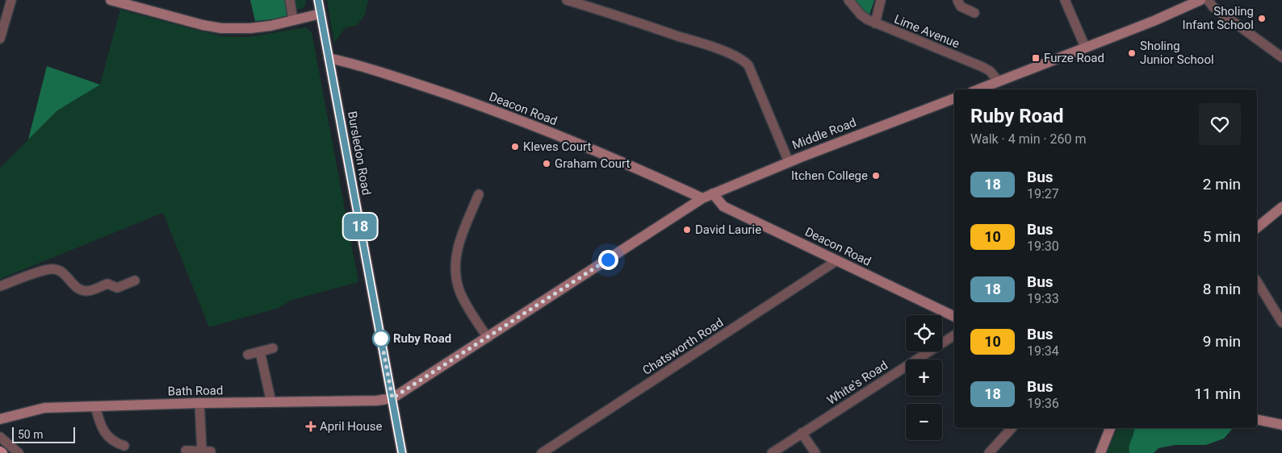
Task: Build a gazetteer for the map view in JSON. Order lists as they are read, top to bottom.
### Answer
{
  "streets": {
    "main road": ["Bursledon Road"],
    "street": [
      "Lime Avenue",
      "Deacon Road",
      "Middle Road",
      "Chatsworth Road",
      "White's Road",
      "Bath Road"
    ]
  },
  "crossings": [
    ["Deacon Road", "Middle Road"],
    ["Deacon Road", "Bursledon Road"],
    ["Deacon Road", "Chatsworth Road"],
    ["Bursledon Road", "Bath Road"]
  ],
  "places": {
    "other": [
      "Sholing Infant School",
      "Sholing Junior School",
      "Kleves Court",
      "Graham Court",
      "Itchen College",
      "David Laurie",
      "Ruby Road"
    ],
    "transit": ["Furze Road"],
    "health": ["April House"]
  },
  "lines": ["bus line 18"],
  "scale_bar": "50 m",
  "page": {
    "on_map": "18",
    "heading": ["Ruby Road", "Walk · 4 min · 260 m"],
    "list": [
      {
        "mark": "18",
        "name": "Bus",
        "note": "19:27",
        "value": "2 min"
      },
      {
        "mark": "10",
        "name": "Bus",
        "note": "19:30",
        "value": "5 min"
      },
      {
        "mark": "18",
        "name": "Bus",
        "note": "19:33",
        "value": "8 min"
      },
      {
        "mark": "10",
        "name": "Bus",
        "note": "19:34",
        "value": "9 min"
      },
      {
        "mark": "18",
        "name": "Bus",
        "note": "19:36",
        "value": "11 min"
      }
    ],
    "map_buttons": ["+", "−"],
    "scale": "50 m"
  }
}
